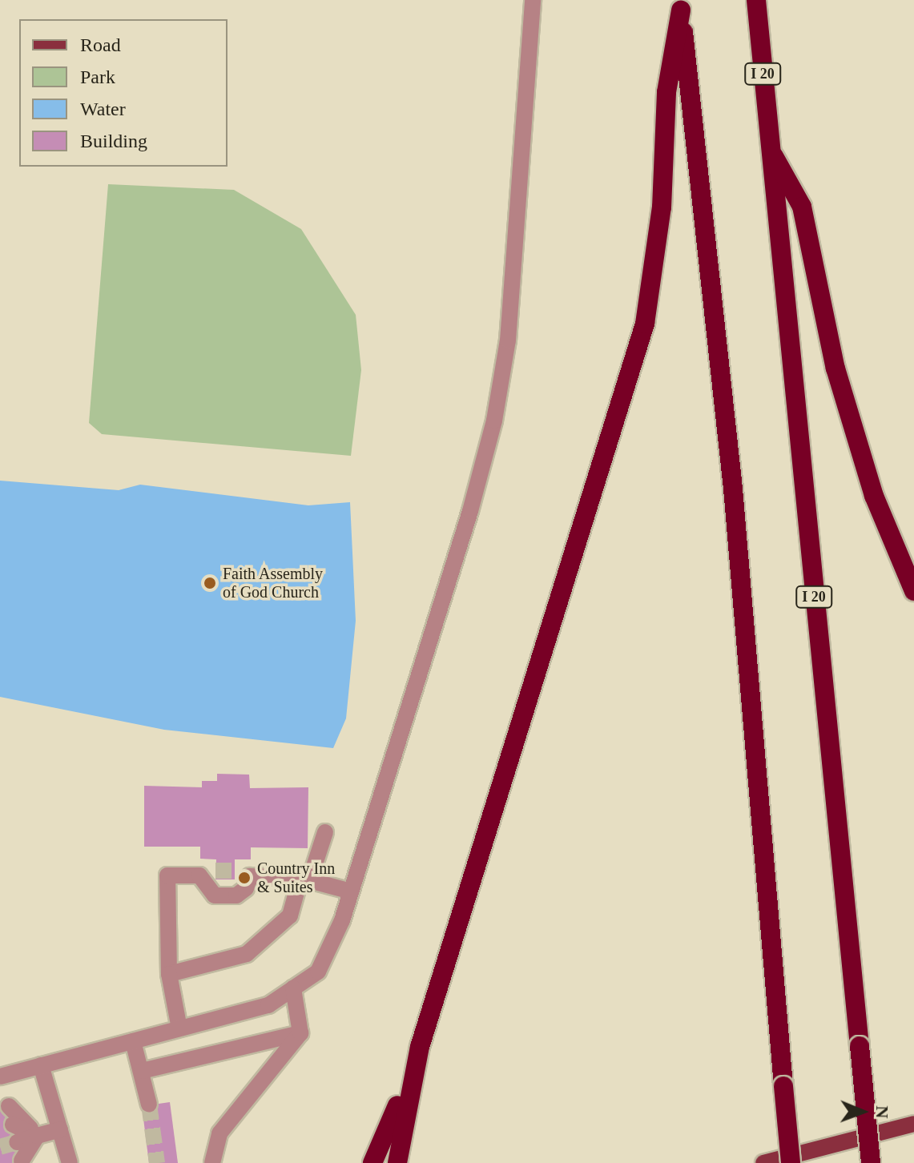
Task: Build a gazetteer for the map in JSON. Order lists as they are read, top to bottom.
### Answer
{
  "streets": {
    "highway": ["I 20"]
  },
  "places": ["Faith Assembly of God Church", "Country Inn & Suites"],
  "legend": [
    "Road",
    "Park",
    "Water",
    "Building"
  ],
  "north": "right"
}
